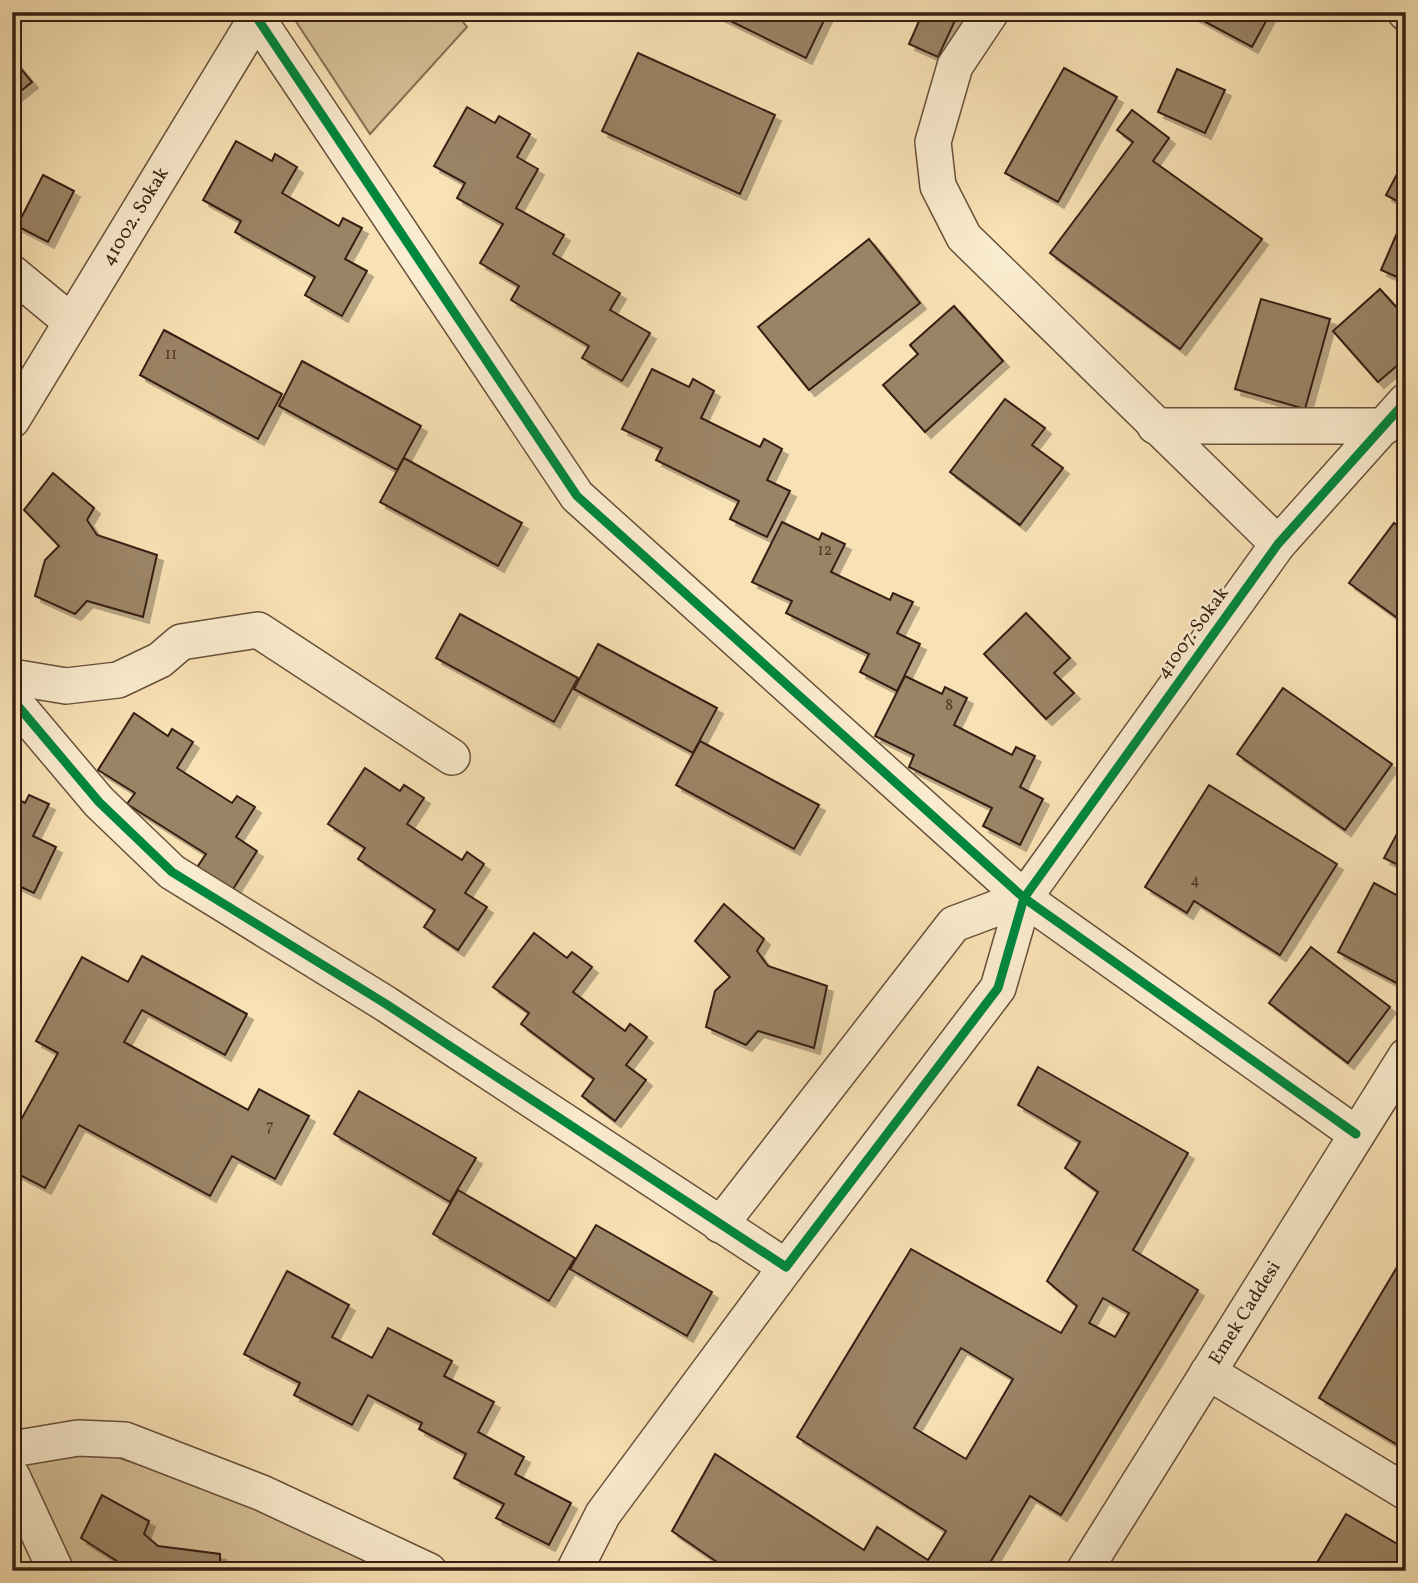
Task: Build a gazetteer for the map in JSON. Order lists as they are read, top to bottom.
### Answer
{
  "streets": {
    "street": ["41002. Sokak", "41007. Sokak", "Emek Caddesi"]
  },
  "house_numbers": [
    "11",
    "12",
    "8",
    "4",
    "7"
  ]
}
